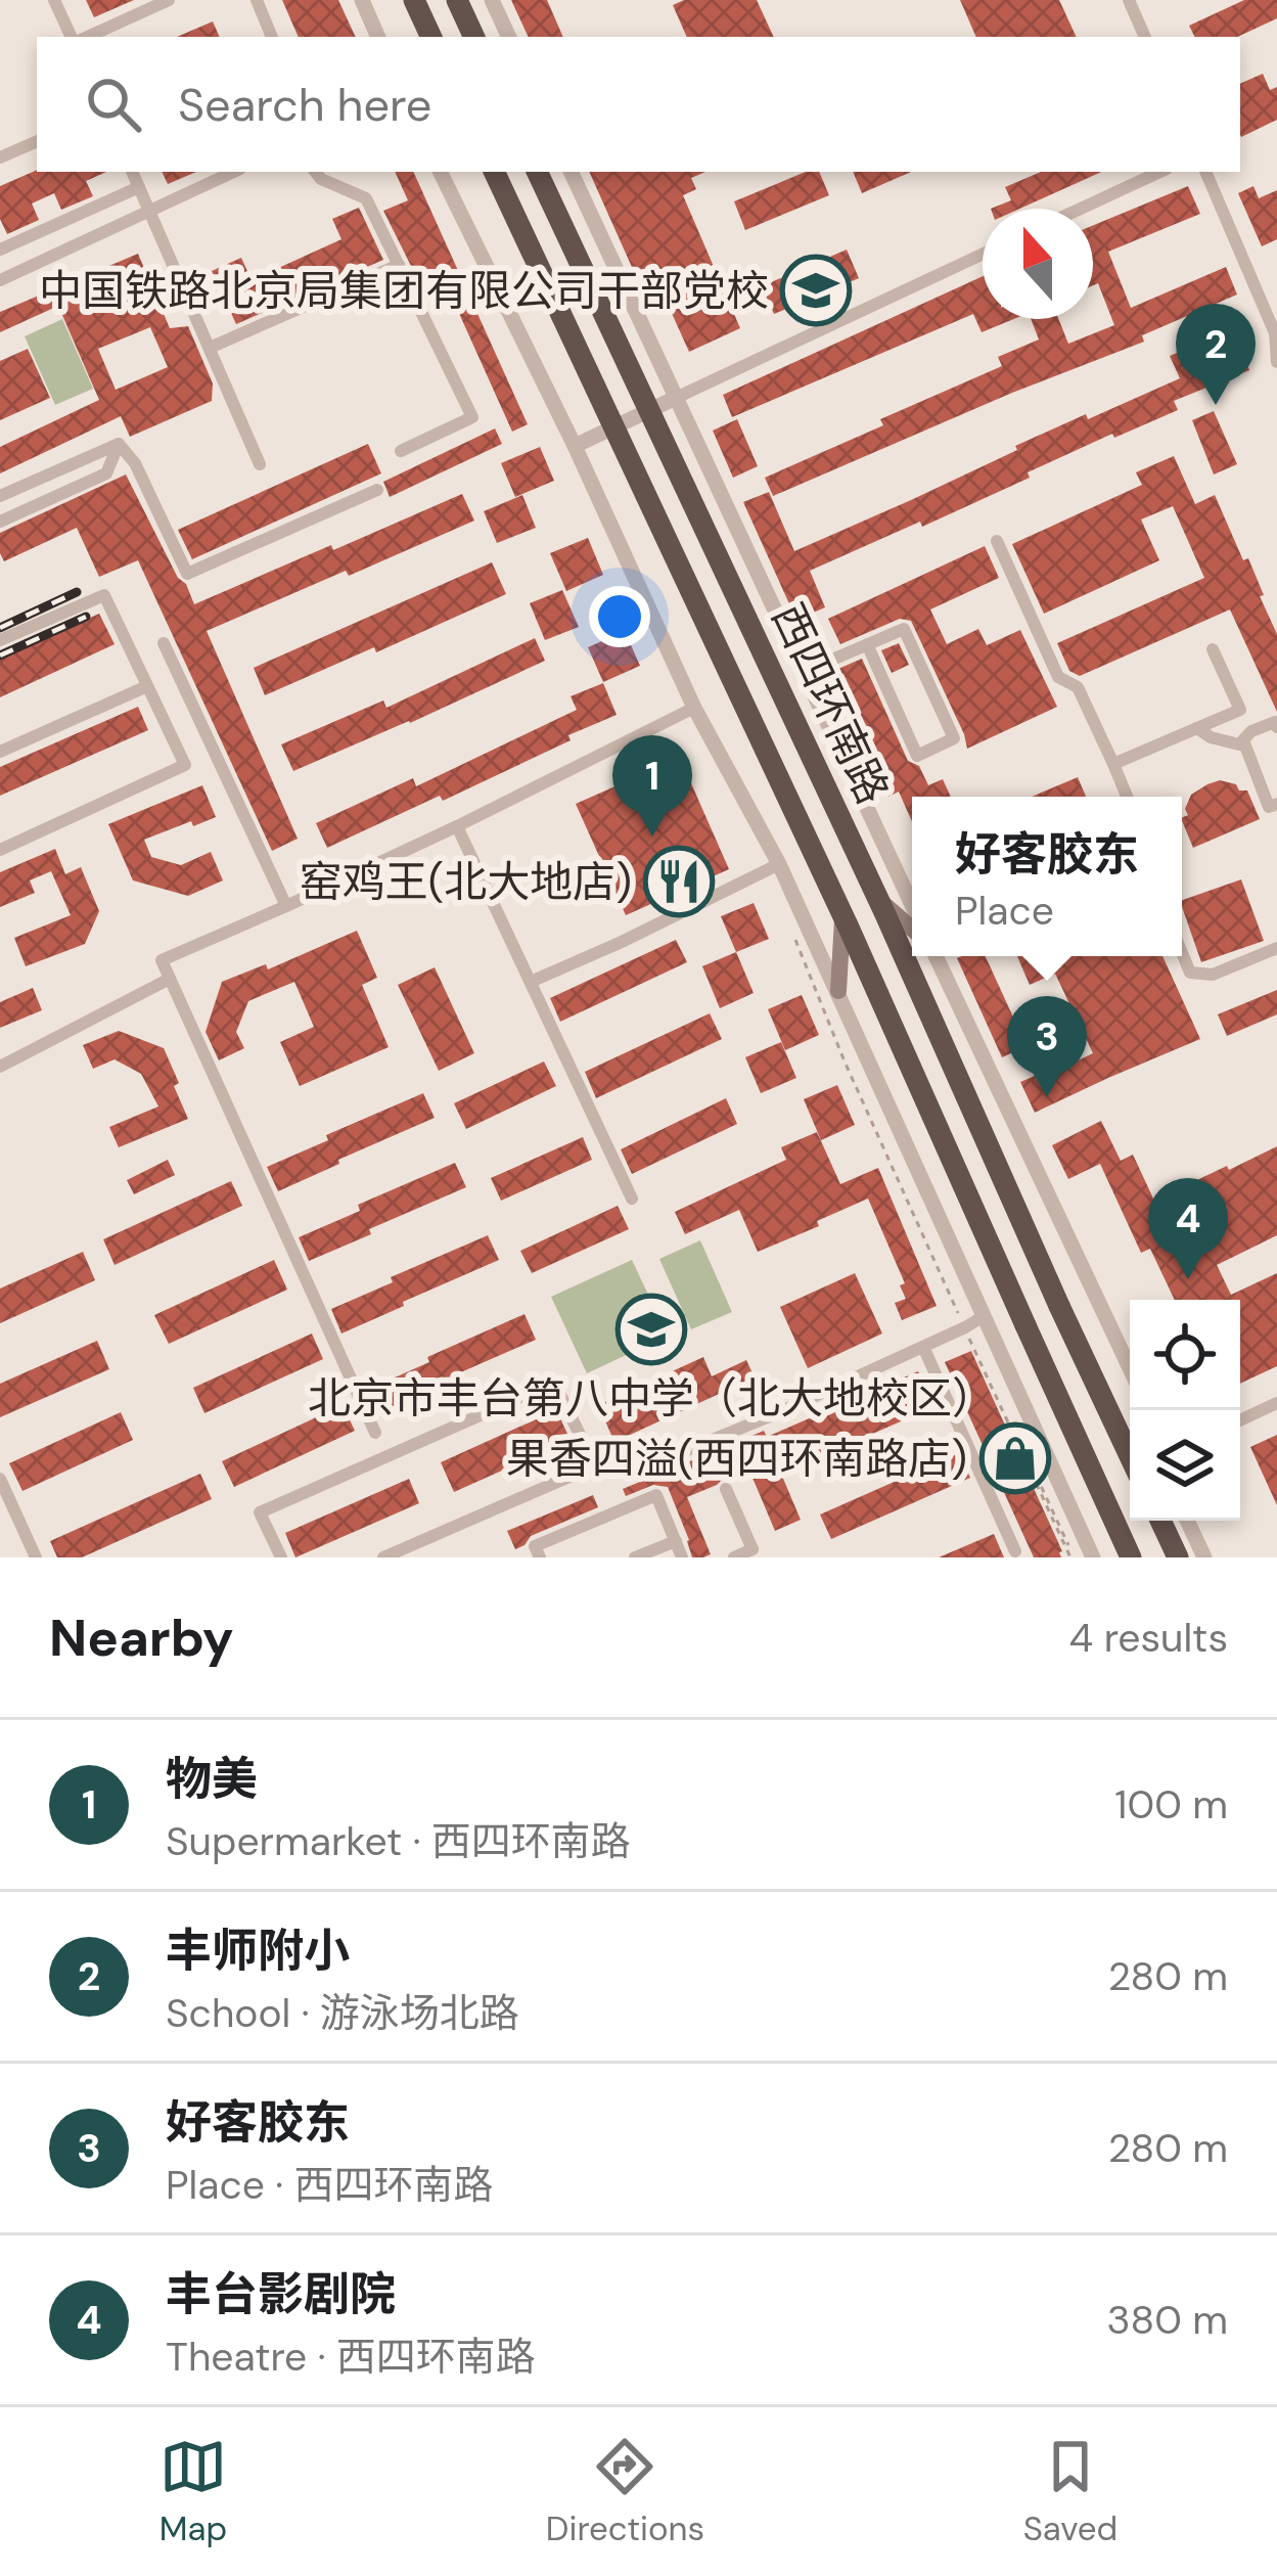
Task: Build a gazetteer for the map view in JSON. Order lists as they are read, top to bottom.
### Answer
{
  "streets": {
    "highway": ["西四环南路"]
  },
  "places": {
    "school or university": ["中国铁路北京局集团有限公司干部党校", "北京市丰台第八中学（北大地校区）"],
    "restaurant": ["窑鸡王(北大地店)"],
    "shop": ["果香四溢(西四环南路店)"]
  },
  "north": "top",
  "page": {
    "search": "Search here",
    "pins": [
      "2",
      "1",
      "3",
      "4"
    ],
    "popup": ["好客胶东", "Place"],
    "heading": ["Nearby", "4 results"],
    "list": [
      {
        "mark": "1",
        "name": "物美",
        "note": "Supermarket · 西四环南路",
        "value": "100 m"
      },
      {
        "mark": "2",
        "name": "丰师附小",
        "note": "School · 游泳场北路",
        "value": "280 m"
      },
      {
        "mark": "3",
        "name": "好客胶东",
        "note": "Place · 西四环南路",
        "value": "280 m"
      },
      {
        "mark": "4",
        "name": "丰台影剧院",
        "note": "Theatre · 西四环南路",
        "value": "380 m"
      }
    ],
    "nav": ["Map", "Directions", "Saved"]
  }
}
